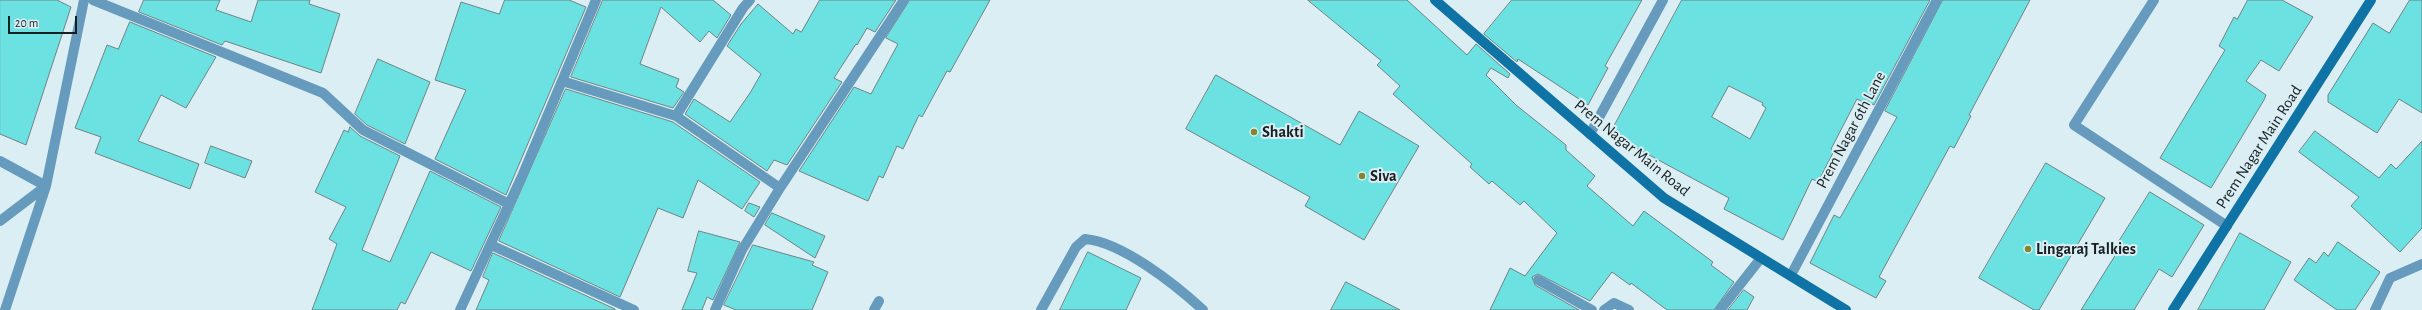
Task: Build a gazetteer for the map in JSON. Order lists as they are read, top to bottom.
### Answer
{
  "streets": {
    "street": ["Prem Nagar 6th Lane", "Prem Nagar Main Road"]
  },
  "crossings": [
    ["Prem Nagar 6th Lane", "Prem Nagar Main Road"]
  ],
  "places": ["Shakti", "Siva", "Lingaraj Talkies"],
  "scale_bar": "20 m"
}
